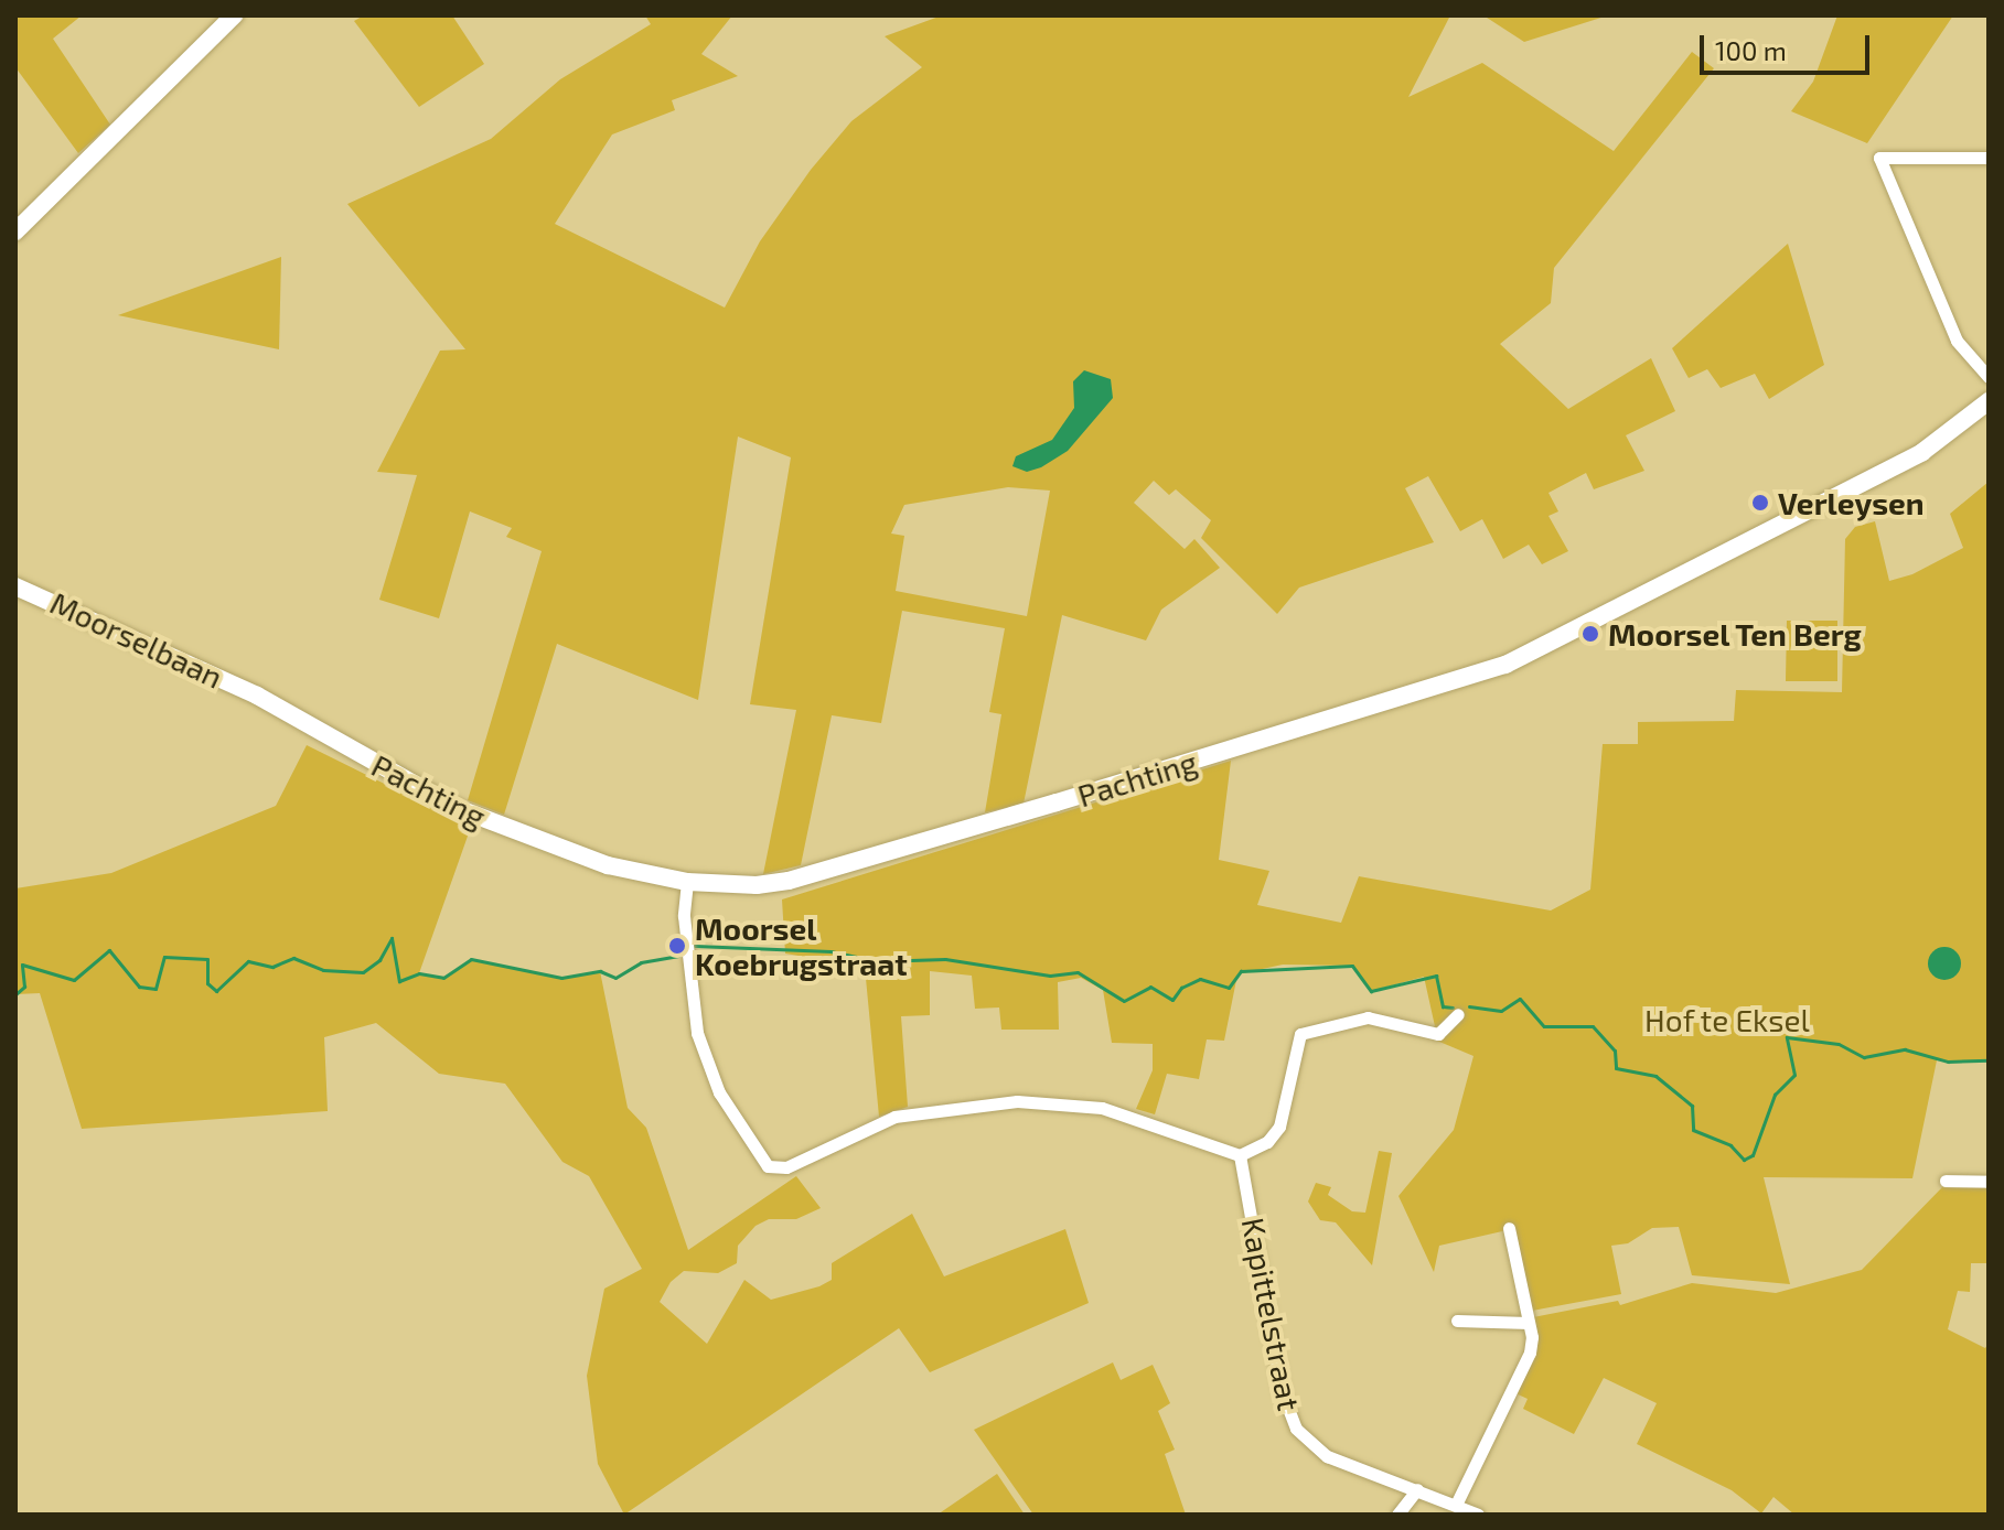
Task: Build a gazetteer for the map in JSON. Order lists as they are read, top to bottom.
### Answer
{
  "streets": {
    "main road": ["Moorselbaan", "Pachting"],
    "street": ["Kapittelstraat"]
  },
  "crossings": [
    ["Moorselbaan", "Pachting"]
  ],
  "parks": ["Hof te Eksel"],
  "places": ["Verleysen", "Moorsel Ten Berg", "Moorsel Koebrugstraat"],
  "scale_bar": "100 m"
}
